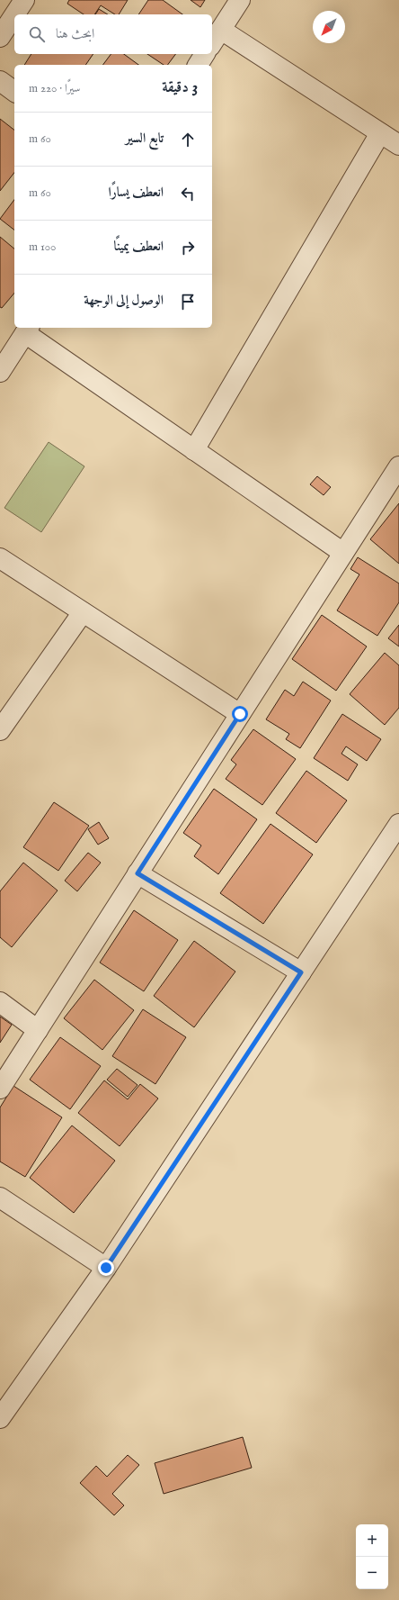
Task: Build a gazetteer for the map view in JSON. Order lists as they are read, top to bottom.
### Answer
{
  "north": "bottom left",
  "page": {
    "search": "ابحث هنا",
    "heading": ["3 دقيقة", "سيرًا · 220 m"],
    "list": [
      ["تابع السير", "60 m"],
      ["انعطف يسارًا", "60 m"],
      ["انعطف يمينًا", "100 m"],
      "الوصول إلى الوجهة"
    ],
    "map_buttons": ["+", "−"]
  }
}
